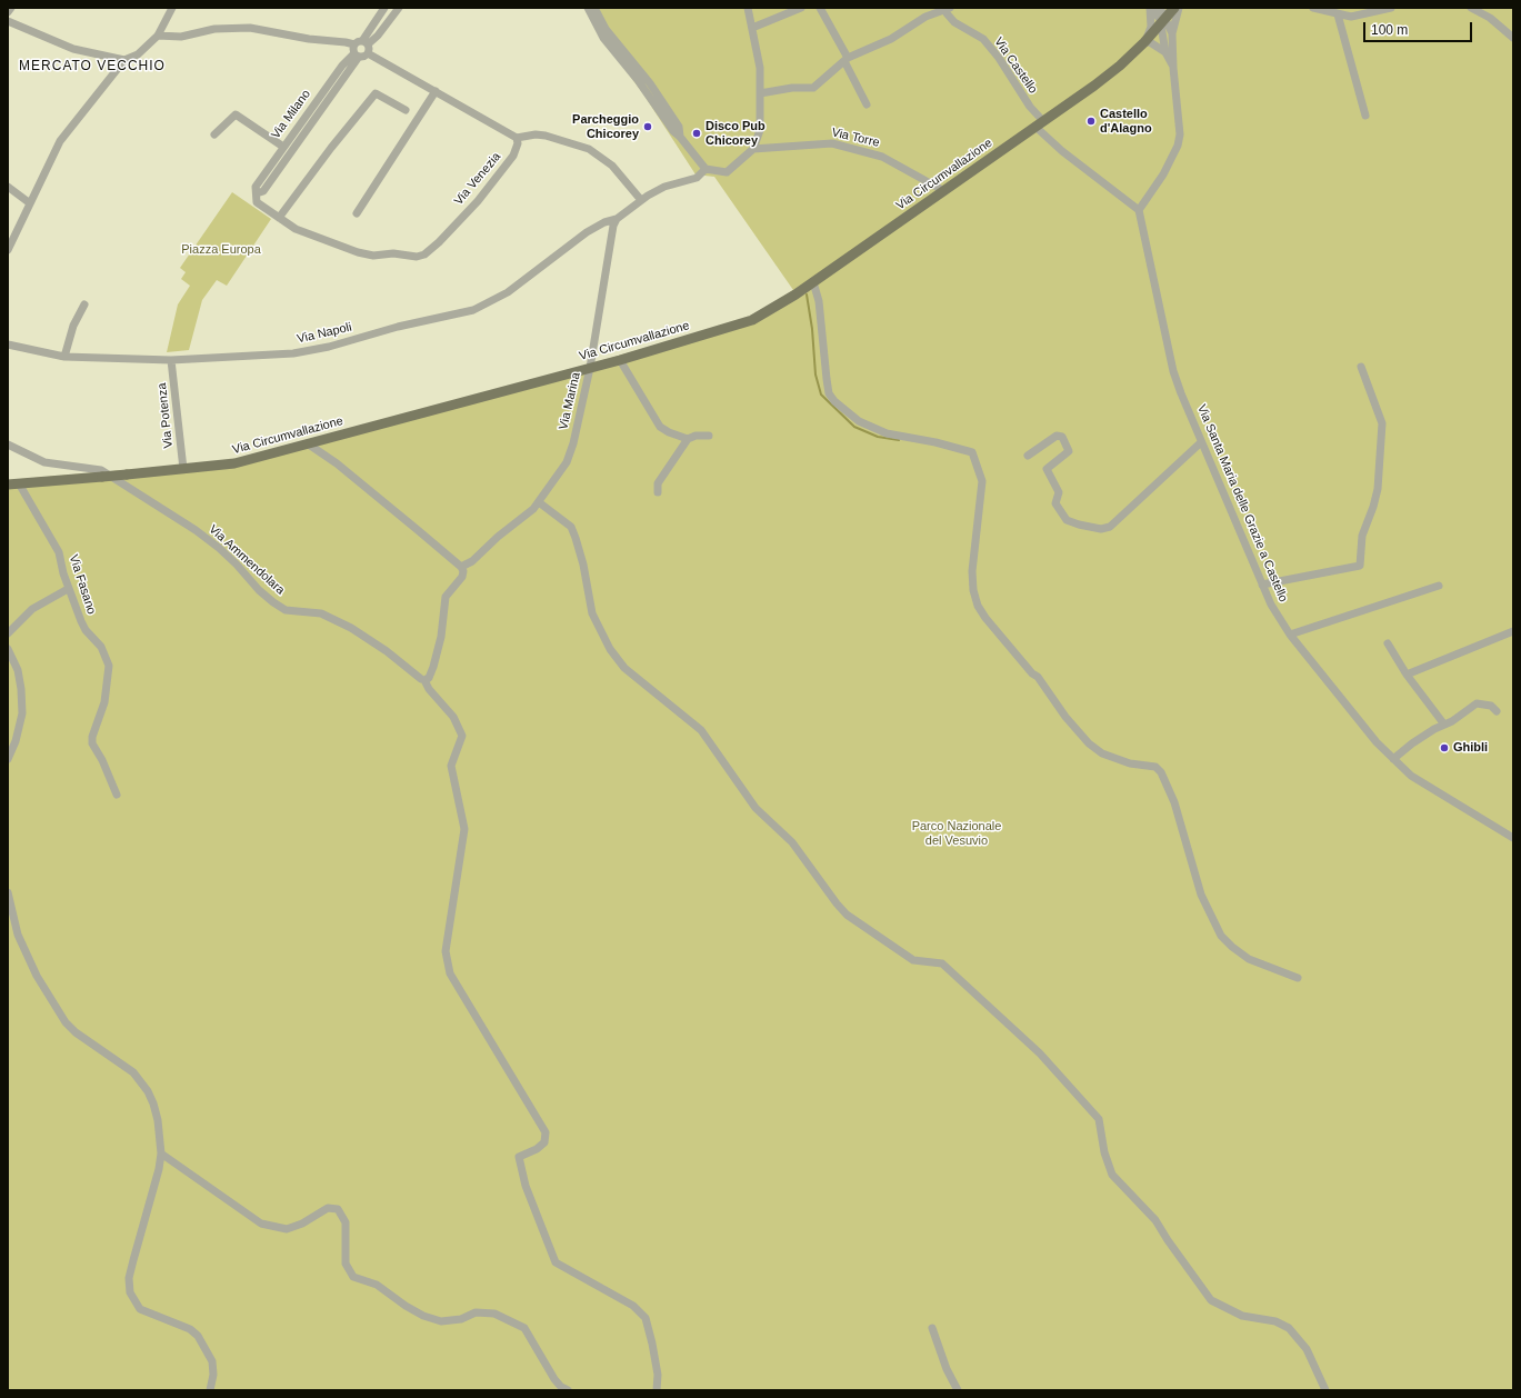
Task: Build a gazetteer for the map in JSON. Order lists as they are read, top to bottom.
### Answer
{
  "streets": {
    "main road": ["Via Circumvallazione"],
    "street": [
      "Via Castello",
      "Via Milano",
      "Via Torre",
      "Via Venezia",
      "Via Napoli",
      "Via Marina",
      "Via Potenza",
      "Via Santa Maria delle Grazie a Castello",
      "Via Ammendolara",
      "Via Fasano"
    ]
  },
  "crossings": [
    ["Via Castello", "Via Circumvallazione"],
    ["Via Torre", "Via Circumvallazione"],
    ["Via Circumvallazione", "Via Marina"],
    ["Via Circumvallazione", "Via Potenza"],
    ["Via Circumvallazione", "Via Fasano"],
    ["Via Napoli", "Via Marina"],
    ["Via Napoli", "Via Potenza"]
  ],
  "districts": ["MERCATO VECCHIO"],
  "parks": ["Piazza Europa", "Parco Nazionale del Vesuvio"],
  "places": [
    "Castello d'Alagno",
    "Parcheggio Chicorey",
    "Disco Pub Chicorey",
    "Ghibli"
  ],
  "scale_bar": "100 m"
}
